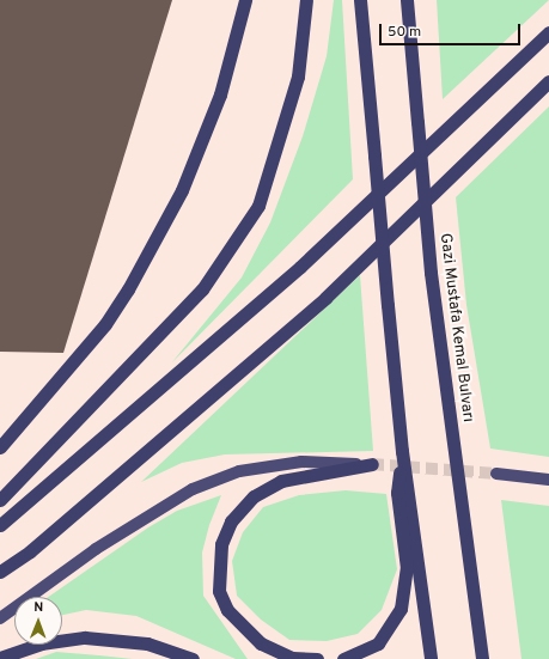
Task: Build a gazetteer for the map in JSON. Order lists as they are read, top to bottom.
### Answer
{
  "streets": {
    "highway": ["Gazi Mustafa Kemal Bulvarı"]
  },
  "scale_bar": "50 m",
  "north": "top"
}
